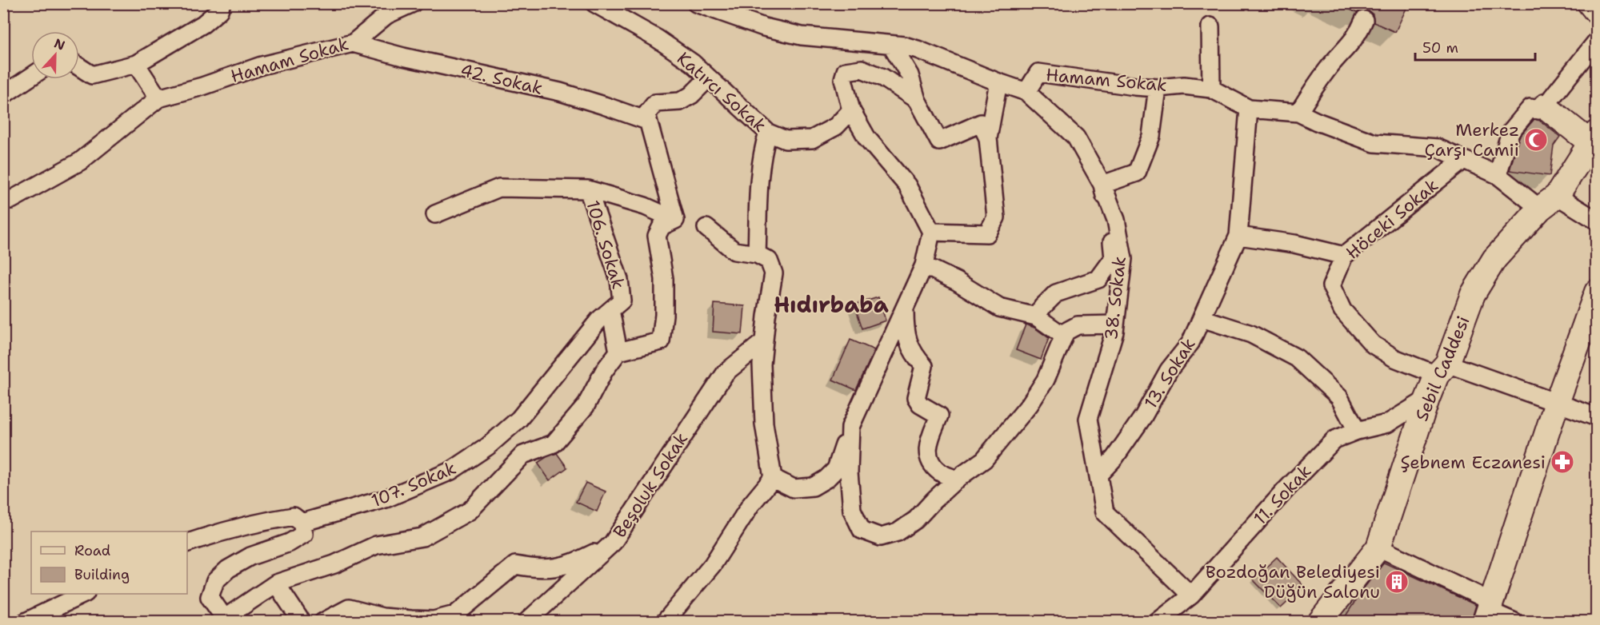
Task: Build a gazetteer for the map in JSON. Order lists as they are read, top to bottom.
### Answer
{
  "streets": {
    "street": [
      "Hamam Sokak",
      "42. Sokak",
      "Katırcı Sokak",
      "Höceki Sokak",
      "106. Sokak",
      "38. Sokak",
      "Sebil Caddesi",
      "13. Sokak",
      "107. Sokak",
      "Beşoluk Sokak",
      "11. Sokak"
    ]
  },
  "crossings": [
    ["Hamam Sokak", "42. Sokak"],
    ["Hamam Sokak", "Höceki Sokak"],
    ["Hamam Sokak", "38. Sokak"],
    ["Hamam Sokak", "Sebil Caddesi"],
    ["Hamam Sokak", "13. Sokak"],
    ["Höceki Sokak", "Sebil Caddesi"],
    ["106. Sokak", "107. Sokak"],
    ["38. Sokak", "13. Sokak"],
    ["Sebil Caddesi", "11. Sokak"]
  ],
  "districts": ["Hıdırbaba"],
  "places": {
    "mosque": ["Merkez Çarşı Camii"],
    "pharmacy": ["Şebnem Eczanesi"],
    "building": ["Bozdoğan Belediyesi Düğün Salonu"]
  },
  "legend": ["Road", "Building"],
  "scale_bar": "50 m",
  "north": "top"
}
